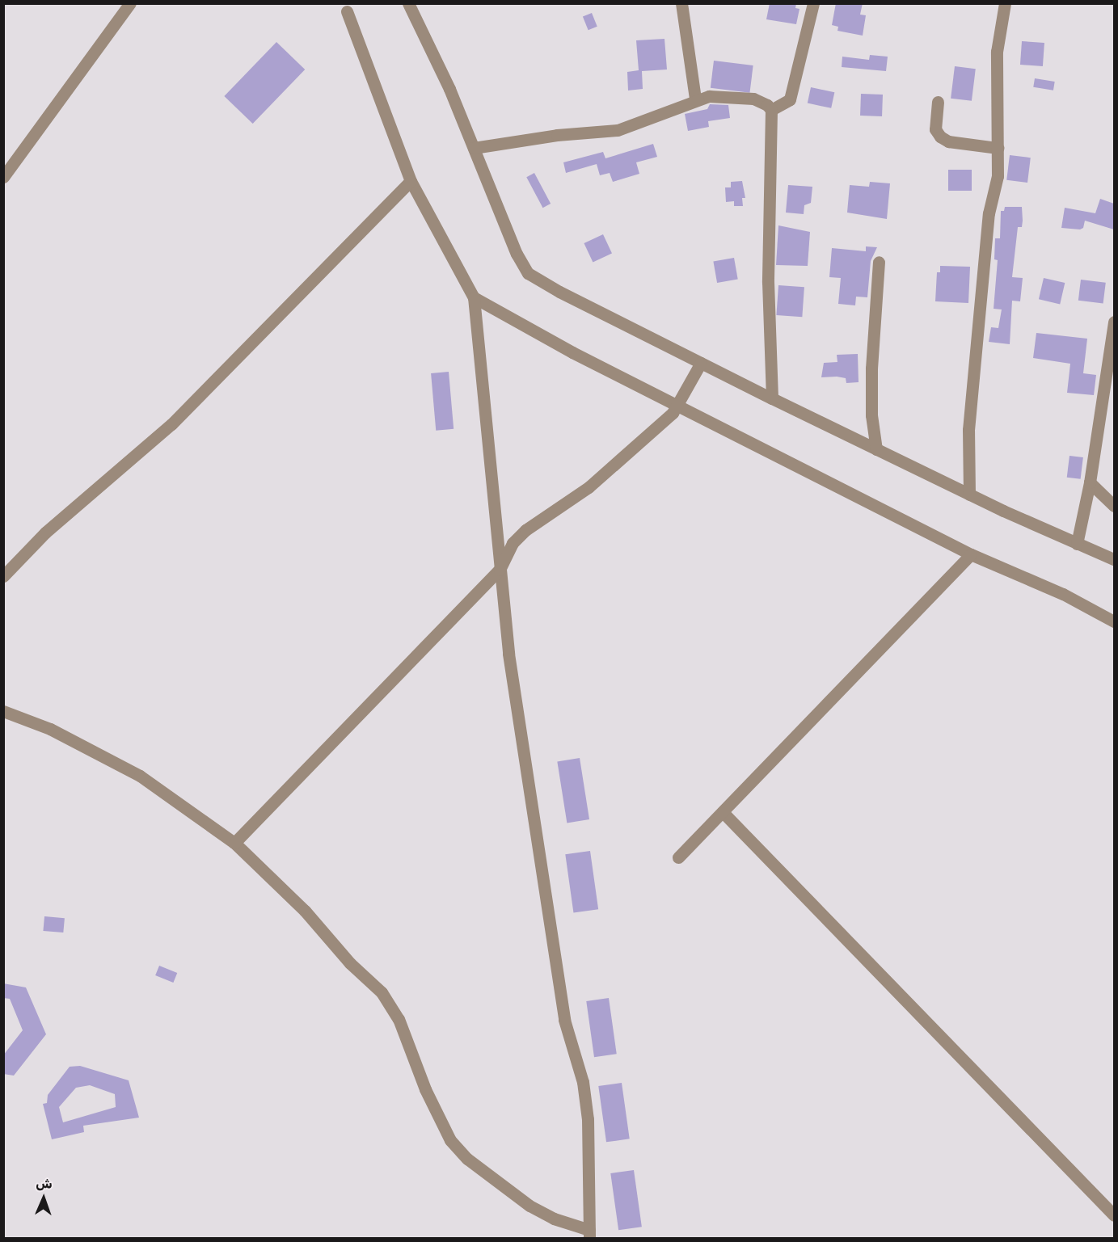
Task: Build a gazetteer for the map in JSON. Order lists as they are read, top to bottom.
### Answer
{
  "north": "top"
}
